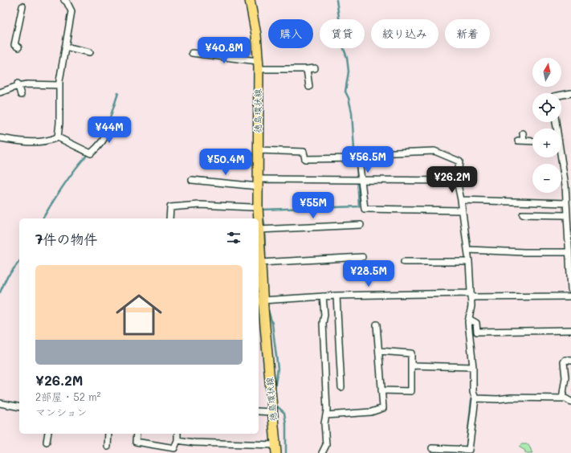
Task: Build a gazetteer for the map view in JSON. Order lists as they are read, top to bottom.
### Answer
{
  "streets": {
    "main road": ["徳島環状線"]
  },
  "north": "top",
  "page": {
    "chip": [
      "購入",
      "賃貸",
      "絞り込み",
      "新着"
    ],
    "price": [
      "¥40.8M",
      "¥44M",
      "¥56.5M",
      "¥50.4M",
      "¥26.2M",
      "¥55M",
      "¥28.5M"
    ],
    "map_buttons": ["+", "−"],
    "heading": "7件の物件",
    "list": [
      {
        "name": "¥26.2M",
        "note": "2部屋 · 52 m² · マンション"
      }
    ]
  }
}
